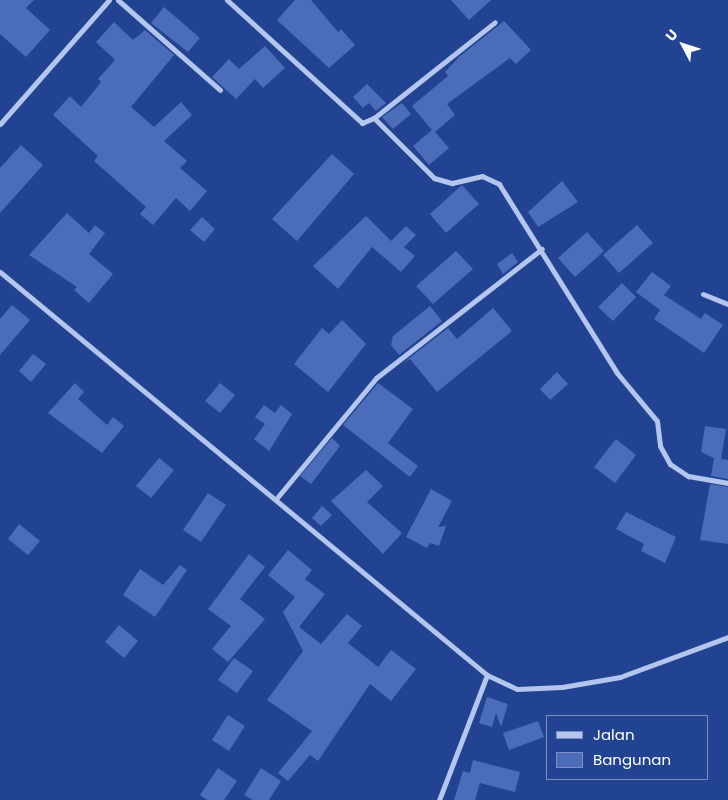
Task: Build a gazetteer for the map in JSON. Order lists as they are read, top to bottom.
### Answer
{
  "legend": ["Jalan", "Bangunan"],
  "north": "top left"
}
